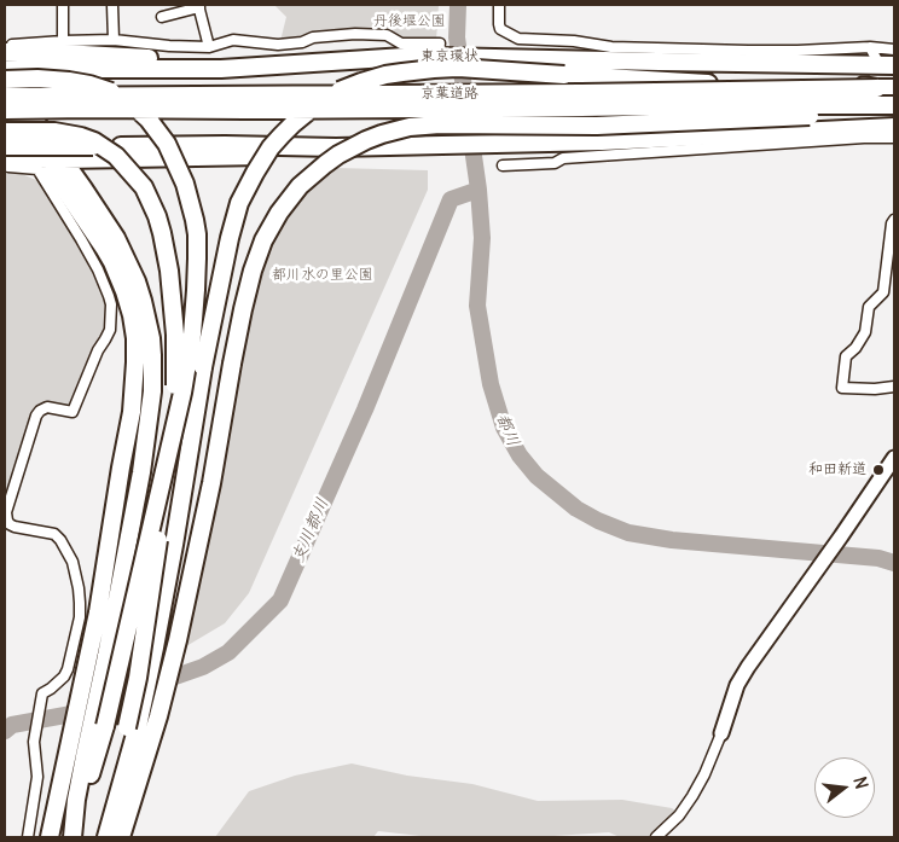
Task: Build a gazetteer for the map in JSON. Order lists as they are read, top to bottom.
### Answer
{
  "streets": {
    "highway": ["東京環状", "京葉道路"]
  },
  "water": ["都川", "支川都川"],
  "parks": ["丹後堰公園", "都川水の里公園"],
  "places": ["和田新道"],
  "north": "right"
}
